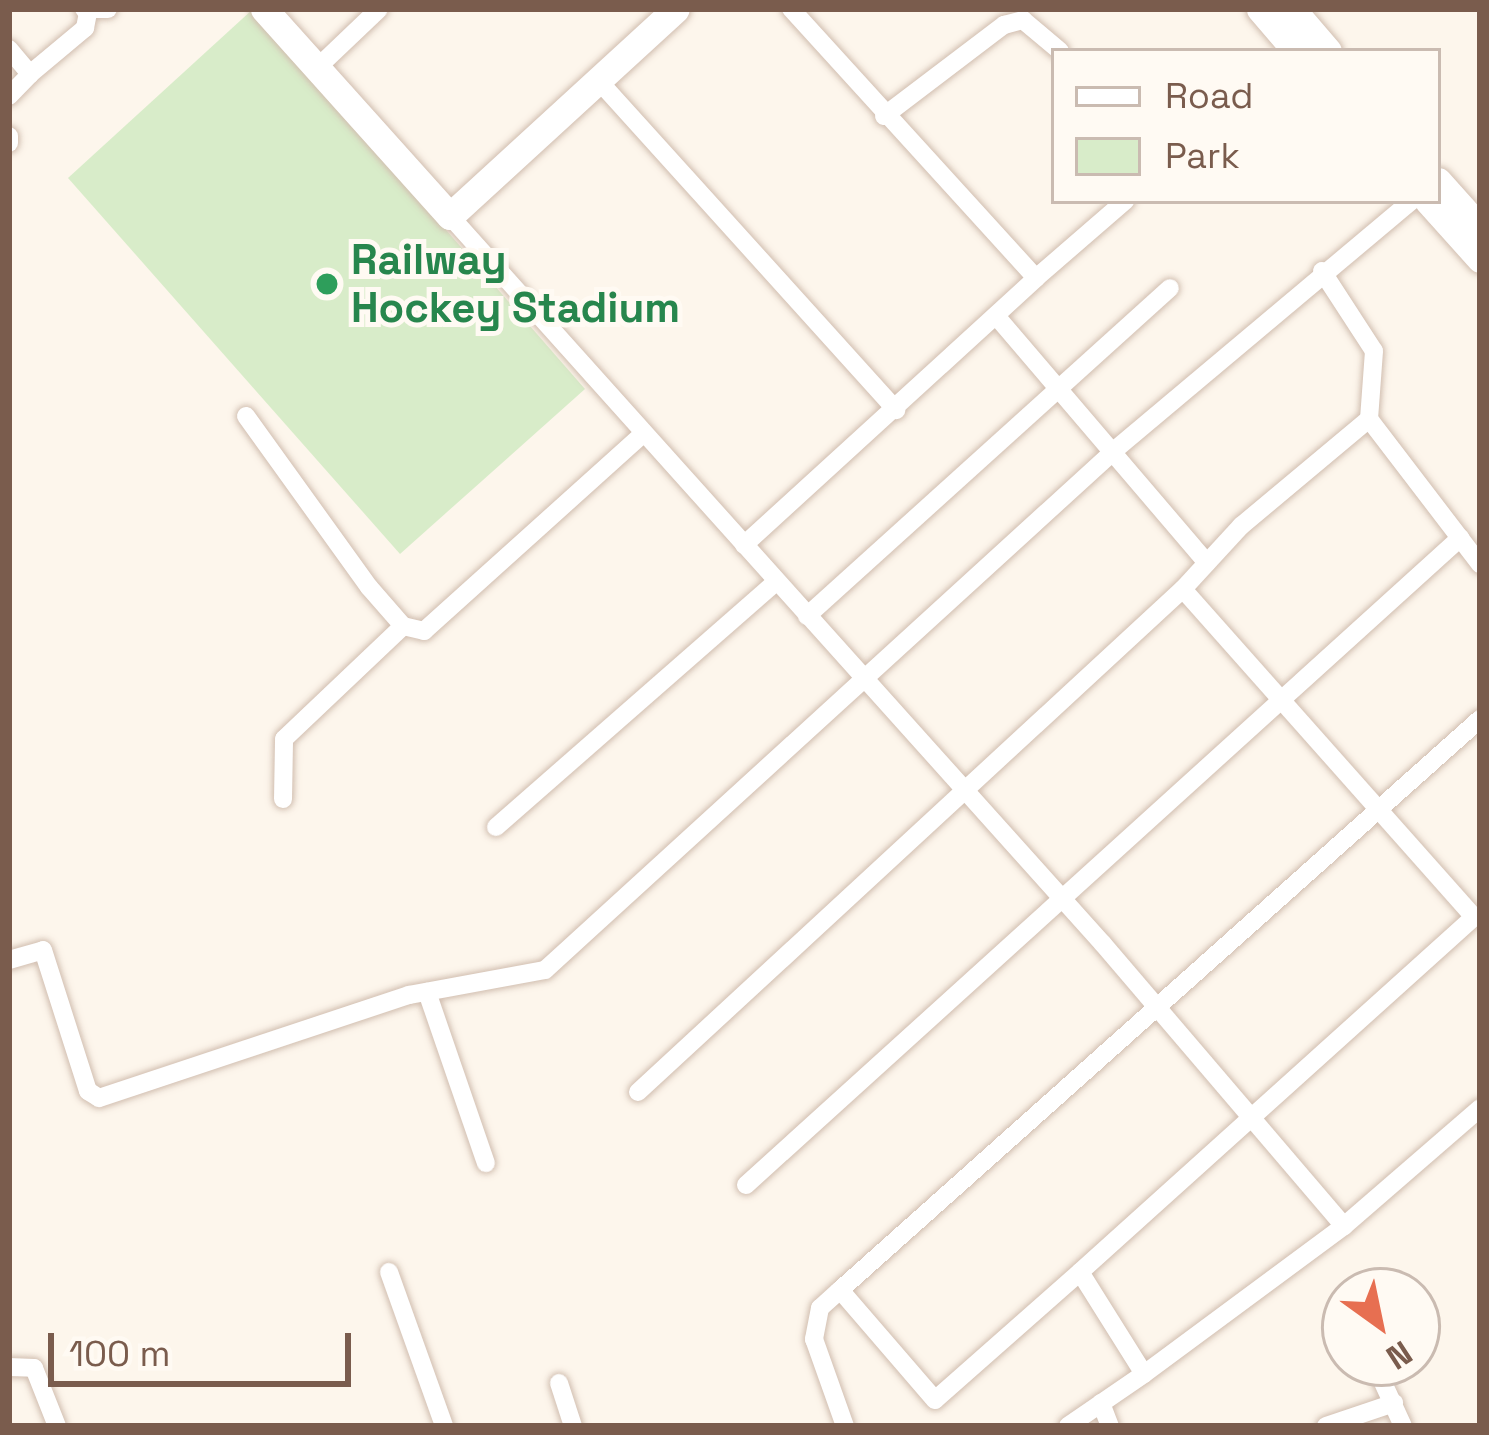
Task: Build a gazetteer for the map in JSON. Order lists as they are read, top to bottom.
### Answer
{
  "places": ["Railway Hockey Stadium"],
  "legend": ["Road", "Park"],
  "scale_bar": "100 m",
  "north": "bottom right"
}
